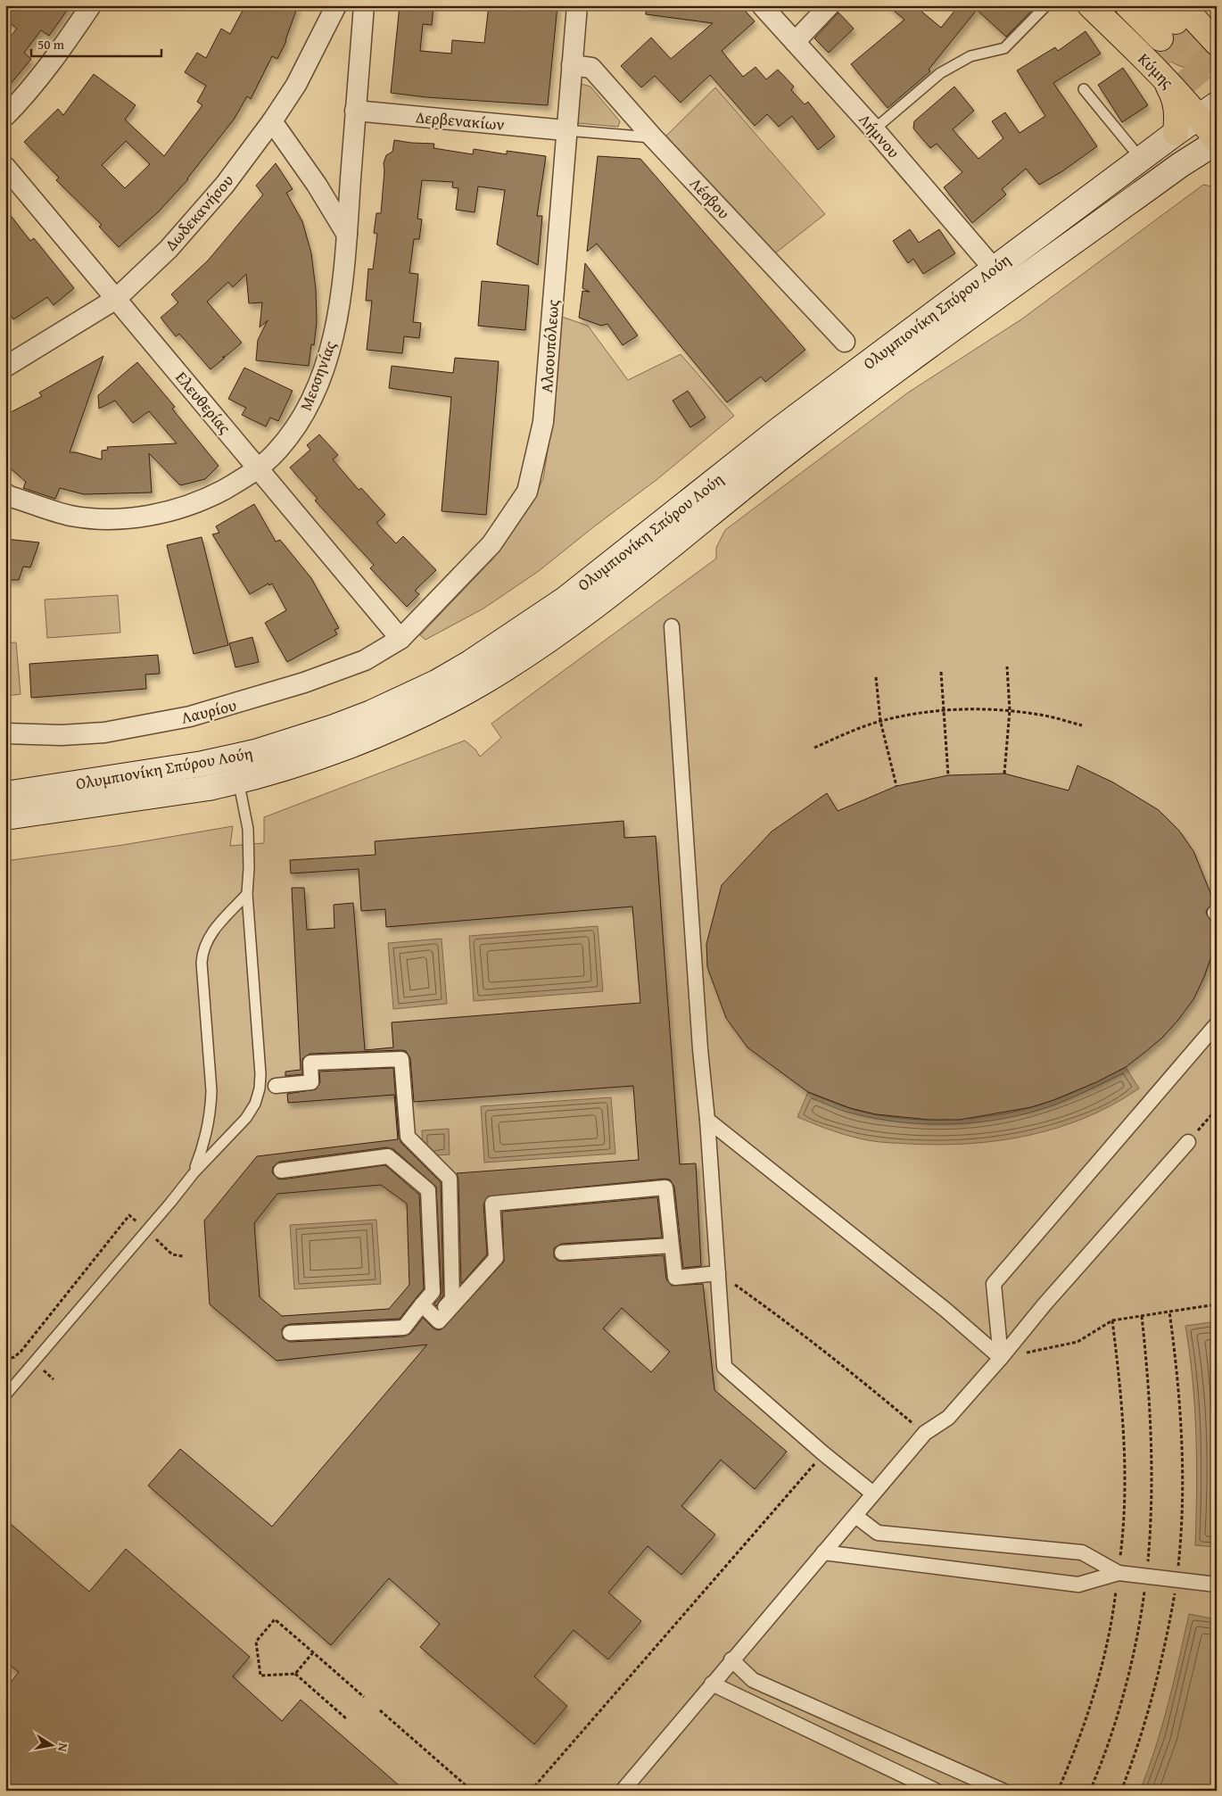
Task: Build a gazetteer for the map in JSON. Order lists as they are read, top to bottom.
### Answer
{
  "streets": {
    "main road": ["Κύμης", "Ολυμπιονίκη Σπύρου Λούη"],
    "street": [
      "Δερβενακίων",
      "Λήμνου",
      "Λέσβου",
      "Δωδεκανήσου",
      "Αλσουπόλεως",
      "Μεσσηνίας",
      "Ελευθερίας",
      "Λαυρίου"
    ]
  },
  "crossings": [
    ["Κύμης", "Ολυμπιονίκη Σπύρου Λούη"],
    ["Δερβενακίων", "Αλσουπόλεως"],
    ["Δερβενακίων", "Μεσσηνίας"],
    ["Λήμνου", "Ολυμπιονίκη Σπύρου Λούη"],
    ["Λέσβου", "Αλσουπόλεως"],
    ["Δωδεκανήσου", "Ελευθερίας"],
    ["Αλσουπόλεως", "Ελευθερίας"],
    ["Αλσουπόλεως", "Λαυρίου"],
    ["Μεσσηνίας", "Ελευθερίας"],
    ["Ελευθερίας", "Λαυρίου"]
  ],
  "scale_bar": "50 m",
  "north": "right"
}
